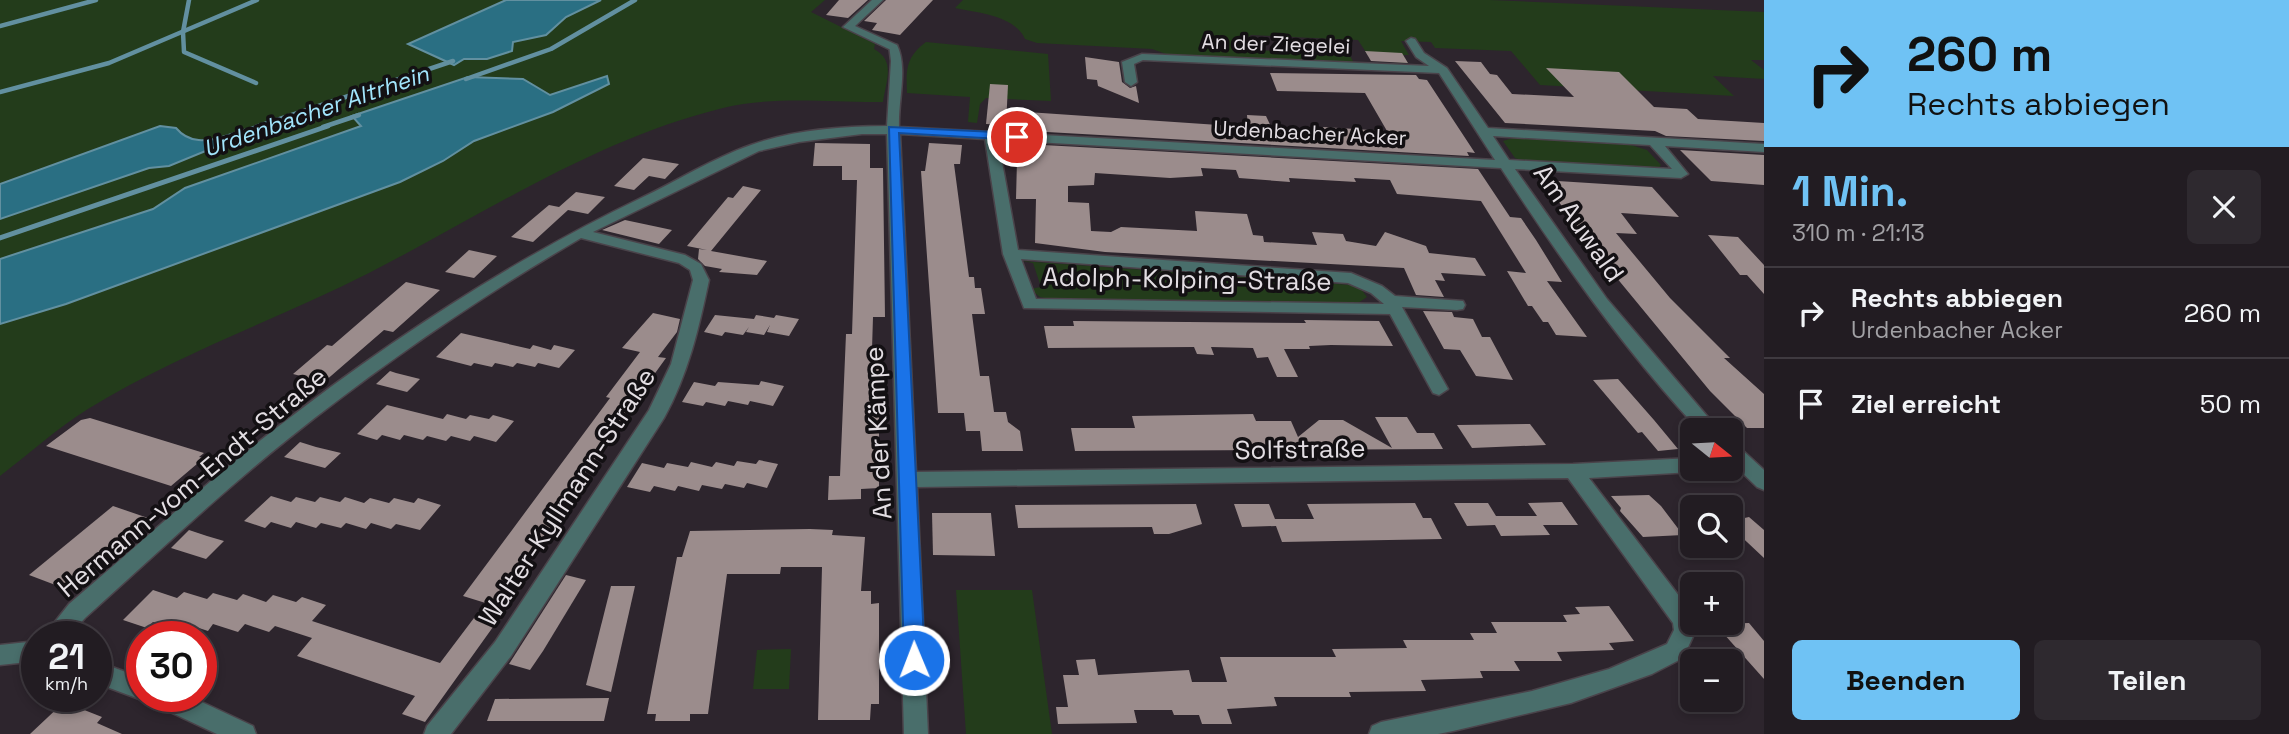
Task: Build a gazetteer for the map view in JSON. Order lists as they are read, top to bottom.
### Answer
{
  "streets": {
    "street": [
      "An der Ziegelei",
      "Urdenbacher Acker",
      "Am Auwald",
      "Adolph-Kolping-Straße",
      "An der Kämpe",
      "Solfstraße",
      "Hermann-vom-Endt-Straße",
      "Walter-Kyllmann-Straße"
    ]
  },
  "crossings": [
    ["An der Ziegelei", "Am Auwald"],
    ["Urdenbacher Acker", "Am Auwald"],
    ["Urdenbacher Acker", "Adolph-Kolping-Straße"],
    ["Urdenbacher Acker", "An der Kämpe"],
    ["Urdenbacher Acker", "Hermann-vom-Endt-Straße"],
    ["An der Kämpe", "Solfstraße"],
    ["An der Kämpe", "Hermann-vom-Endt-Straße"],
    ["Hermann-vom-Endt-Straße", "Walter-Kyllmann-Straße"]
  ],
  "water": ["Urdenbacher Altrhein"],
  "north": "right",
  "page": {
    "turn": ["260 m", "Rechts abbiegen"],
    "heading": ["1 Min.", "310 m · 21:13"],
    "list": [
      {
        "name": "Rechts abbiegen",
        "note": "Urdenbacher Acker",
        "value": "260 m"
      },
      {
        "name": "Ziel erreicht",
        "value": "50 m"
      }
    ],
    "map_buttons": ["+", "−"],
    "speed": "21 km/h",
    "limit": "30",
    "buttons": ["Beenden", "Teilen"]
  }
}
